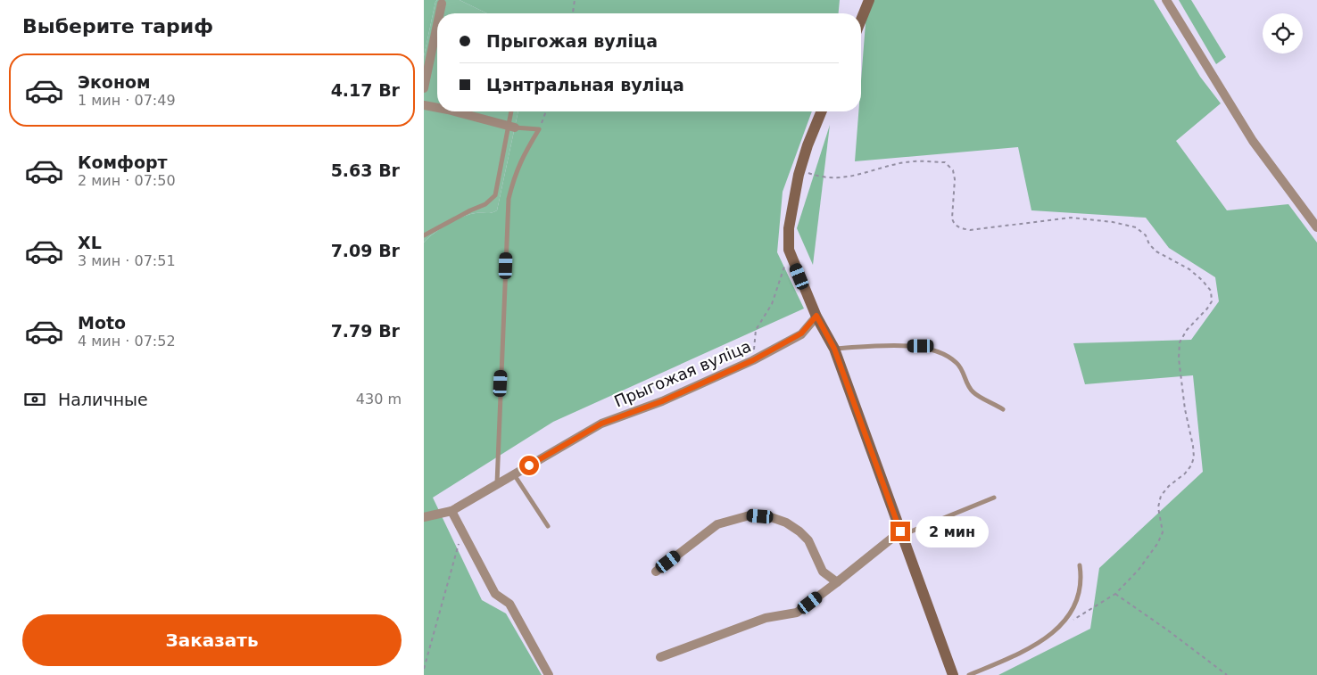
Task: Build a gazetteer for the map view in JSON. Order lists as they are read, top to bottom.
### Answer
{
  "streets": {
    "street": ["Прыгожая вуліца"]
  },
  "page": {
    "heading": "Выберите тариф",
    "banner": ["Прыгожая вуліца", "Цэнтральная вуліца"],
    "list": [
      {
        "name": "Эконом",
        "note": "1 мин · 07:49",
        "value": "4.17 Br"
      },
      {
        "name": "Комфорт",
        "note": "2 мин · 07:50",
        "value": "5.63 Br"
      },
      {
        "name": "XL",
        "note": "3 мин · 07:51",
        "value": "7.09 Br"
      },
      {
        "name": "Moto",
        "note": "4 мин · 07:52",
        "value": "7.79 Br"
      }
    ],
    "pay": ["Наличные", "430 m"],
    "bubble": "2 мин",
    "buttons": "Заказать"
  }
}
